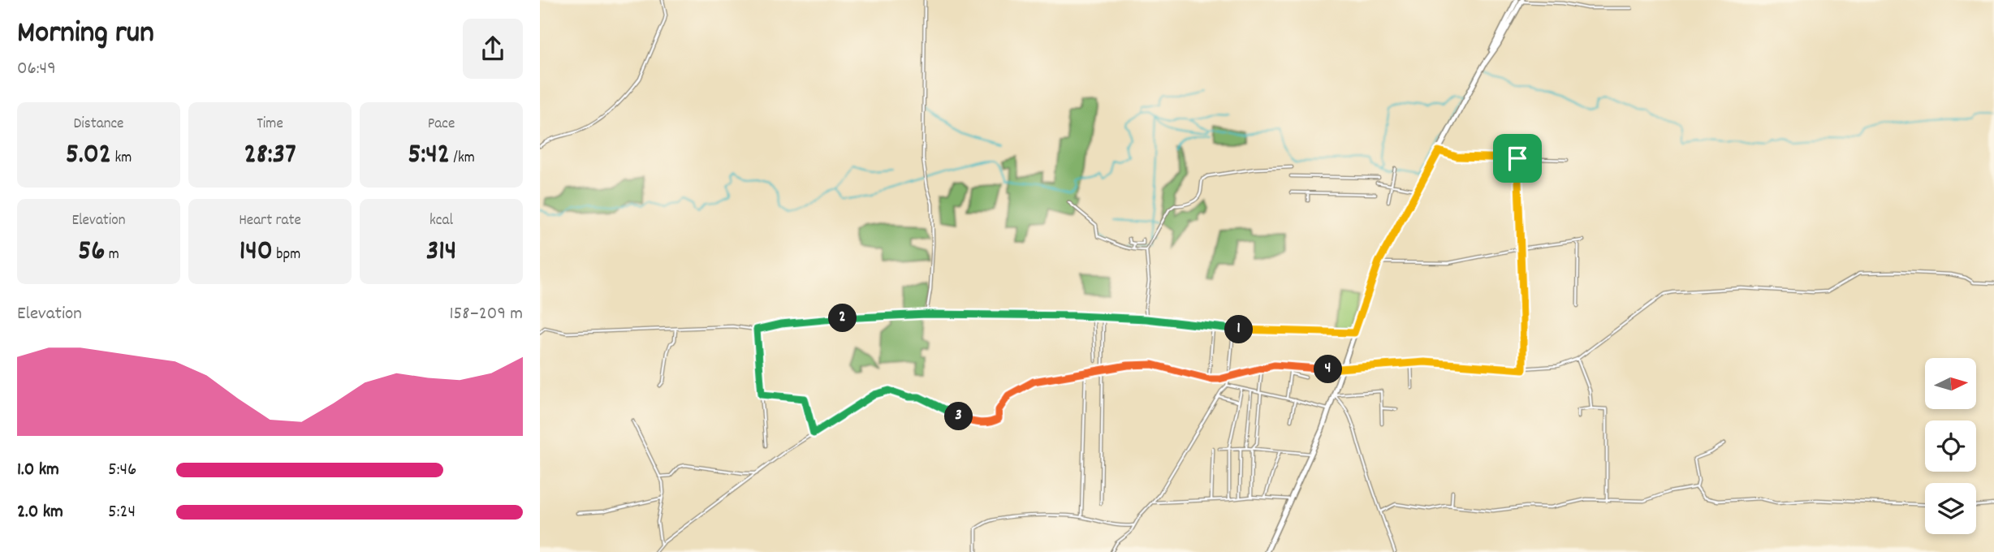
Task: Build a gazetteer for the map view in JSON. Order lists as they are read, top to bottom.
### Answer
{
  "north": "right",
  "page": {
    "heading": ["Morning run", "06:49"],
    "stats": [
      ["Distance", "5.02 km"],
      ["Time", "28:37"],
      ["Pace", "5:42 /km"],
      ["Elevation", "56 m"],
      ["Heart rate", "140 bpm"],
      ["kcal", "314"]
    ],
    "chart": ["Elevation", "158–209 m"],
    "pins": [
      "2",
      "1",
      "4",
      "3"
    ],
    "list": [
      {
        "name": "1.0 km",
        "note": "5:46"
      },
      {
        "name": "2.0 km",
        "note": "5:24"
      }
    ]
  }
}
